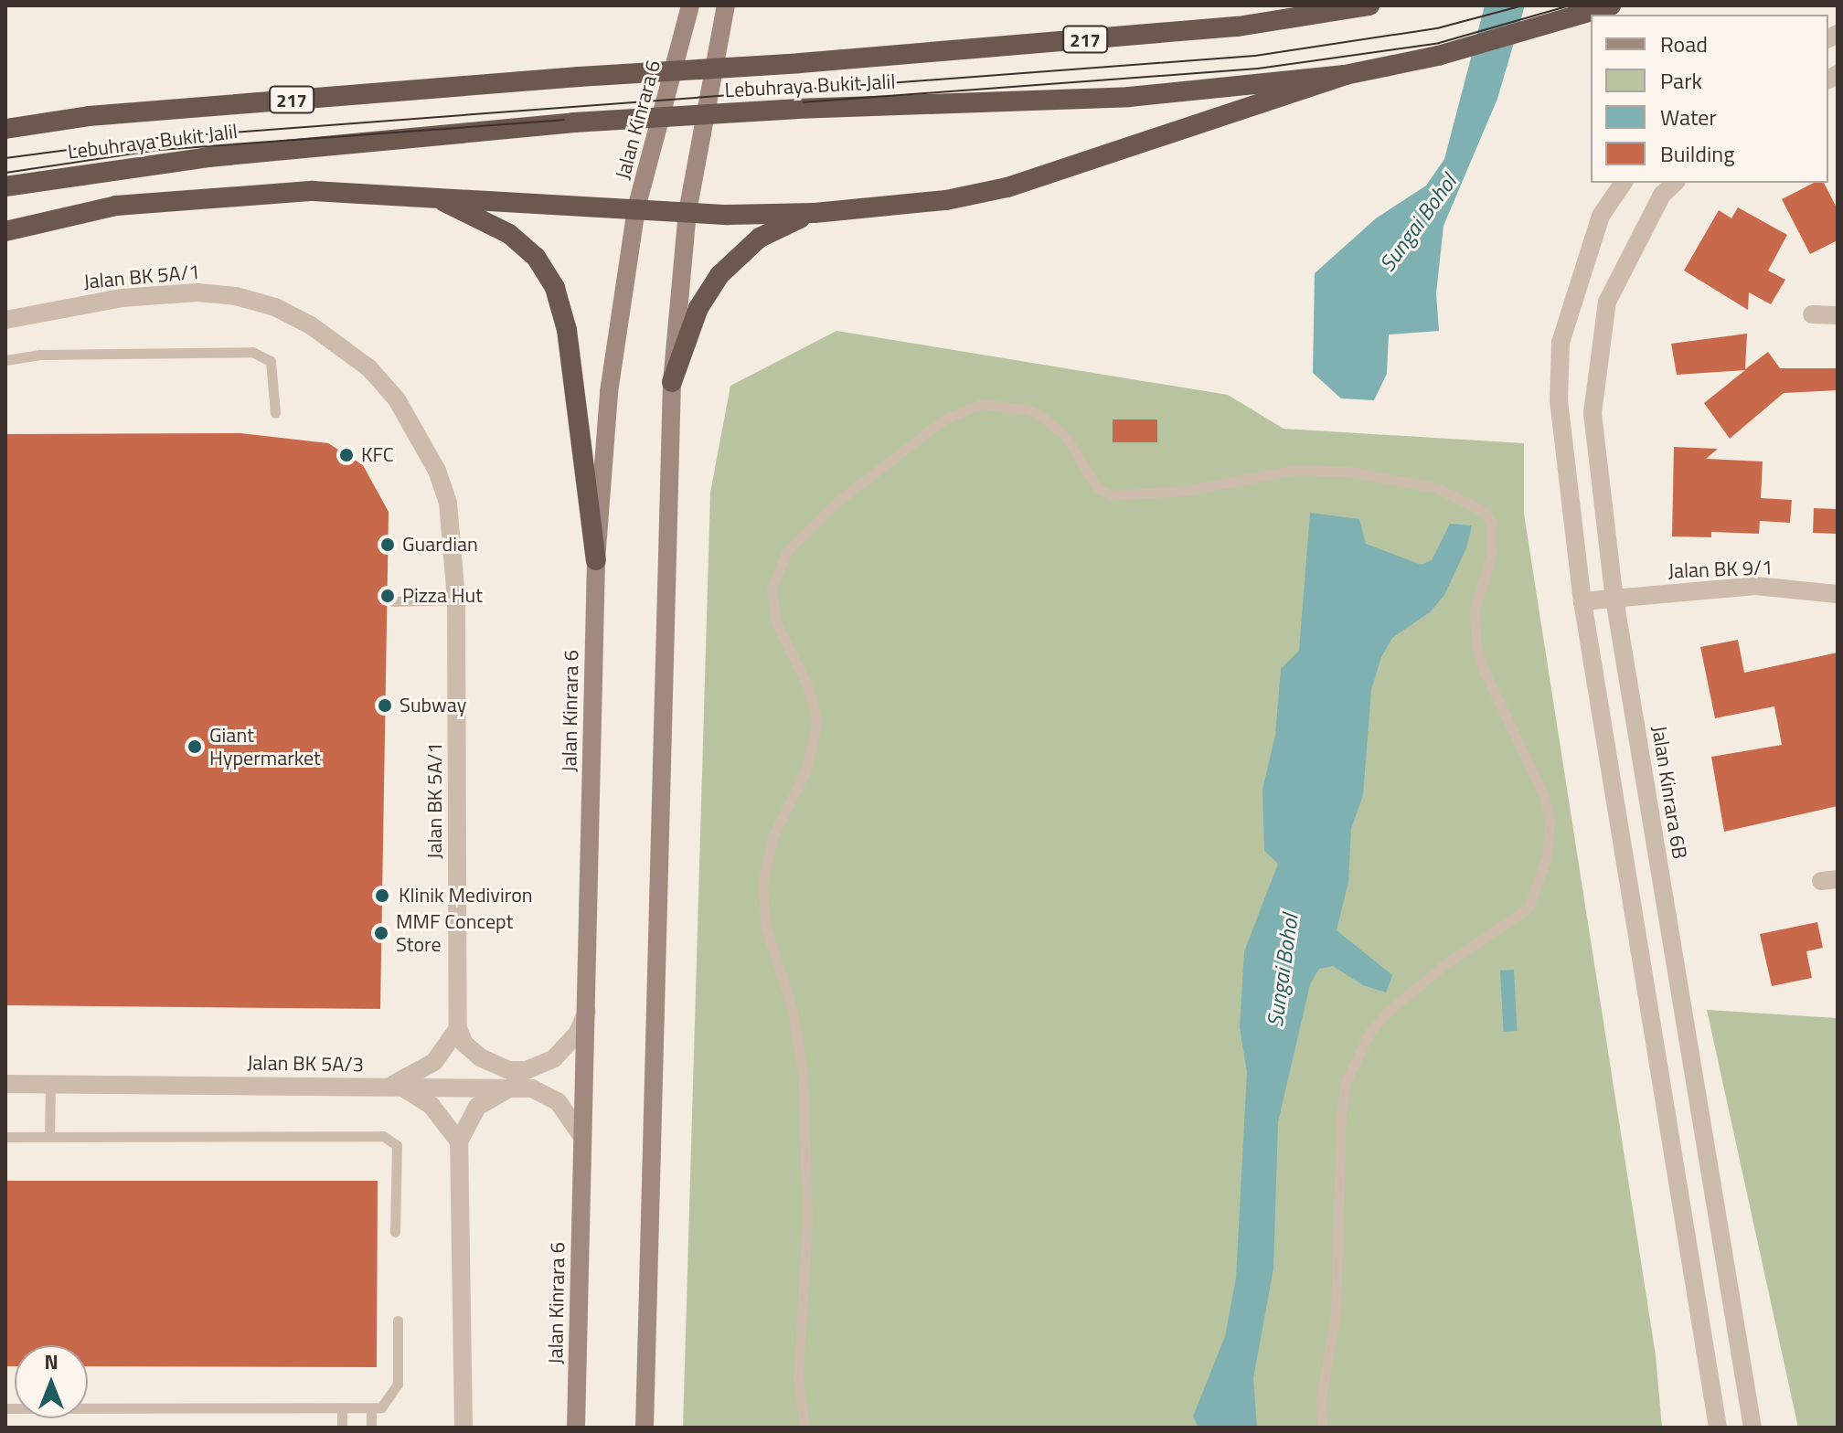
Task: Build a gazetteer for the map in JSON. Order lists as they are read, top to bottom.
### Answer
{
  "streets": {
    "highway": ["217", "Lebuhraya Bukit Jalil"],
    "main road": ["Jalan Kinrara 6"],
    "street": [
      "Jalan BK 5A/1",
      "Jalan BK 9/1",
      "Jalan Kinrara 6B",
      "Jalan BK 5A/3"
    ]
  },
  "crossings": [
    ["Jalan Kinrara 6", "Jalan BK 5A/3"],
    ["Jalan BK 9/1", "Jalan Kinrara 6B"]
  ],
  "water": ["Sungai Bohol"],
  "places": [
    "KFC",
    "Guardian",
    "Pizza Hut",
    "Subway",
    "Giant Hypermarket",
    "Klinik Mediviron",
    "MMF Concept Store"
  ],
  "legend": [
    "Road",
    "Park",
    "Water",
    "Building"
  ],
  "north": "top"
}
